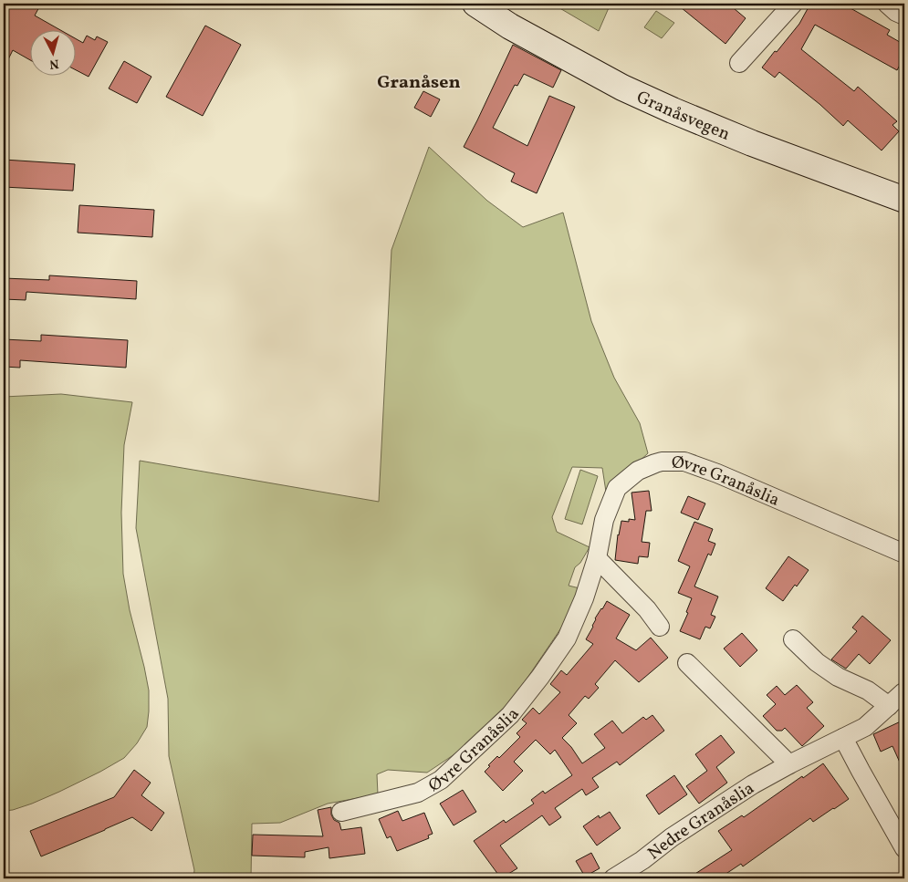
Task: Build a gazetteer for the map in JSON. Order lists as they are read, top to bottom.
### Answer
{
  "streets": {
    "street": ["Granåsvegen", "Øvre Granåslia", "Nedre Granåslia"]
  },
  "districts": ["Granåsen"],
  "north": "bottom"
}
